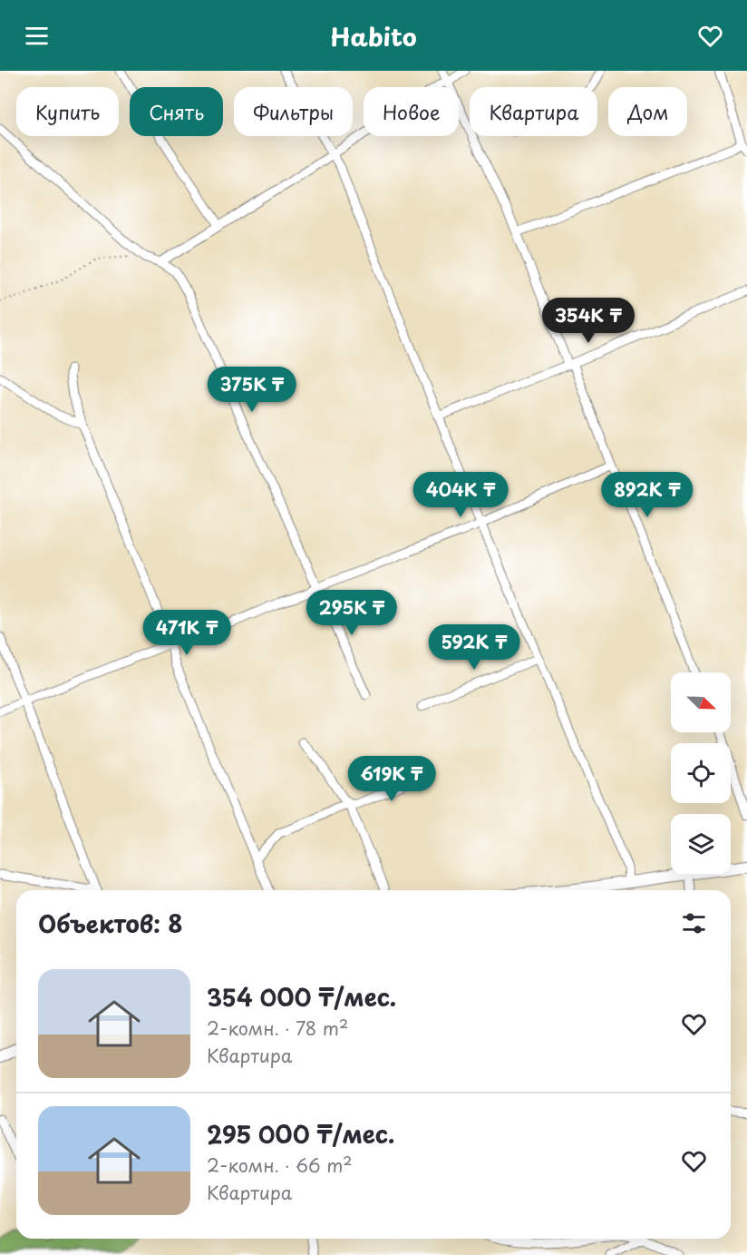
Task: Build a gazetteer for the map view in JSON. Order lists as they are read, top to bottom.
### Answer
{
  "north": "bottom right",
  "page": {
    "header": "Habito",
    "chip": [
      "Купить",
      "Снять",
      "Фильтры",
      "Новое",
      "Квартира",
      "Дом"
    ],
    "price": [
      "354K ₸",
      "375K ₸",
      "404K ₸",
      "892K ₸",
      "295K ₸",
      "471K ₸",
      "592K ₸",
      "619K ₸"
    ],
    "heading": "Объектов: 8",
    "list": [
      {
        "name": "354 000 ₸/мес.",
        "note": "2-комн. · 78 m² · Квартира"
      },
      {
        "name": "295 000 ₸/мес.",
        "note": "2-комн. · 66 m² · Квартира"
      }
    ]
  }
}
